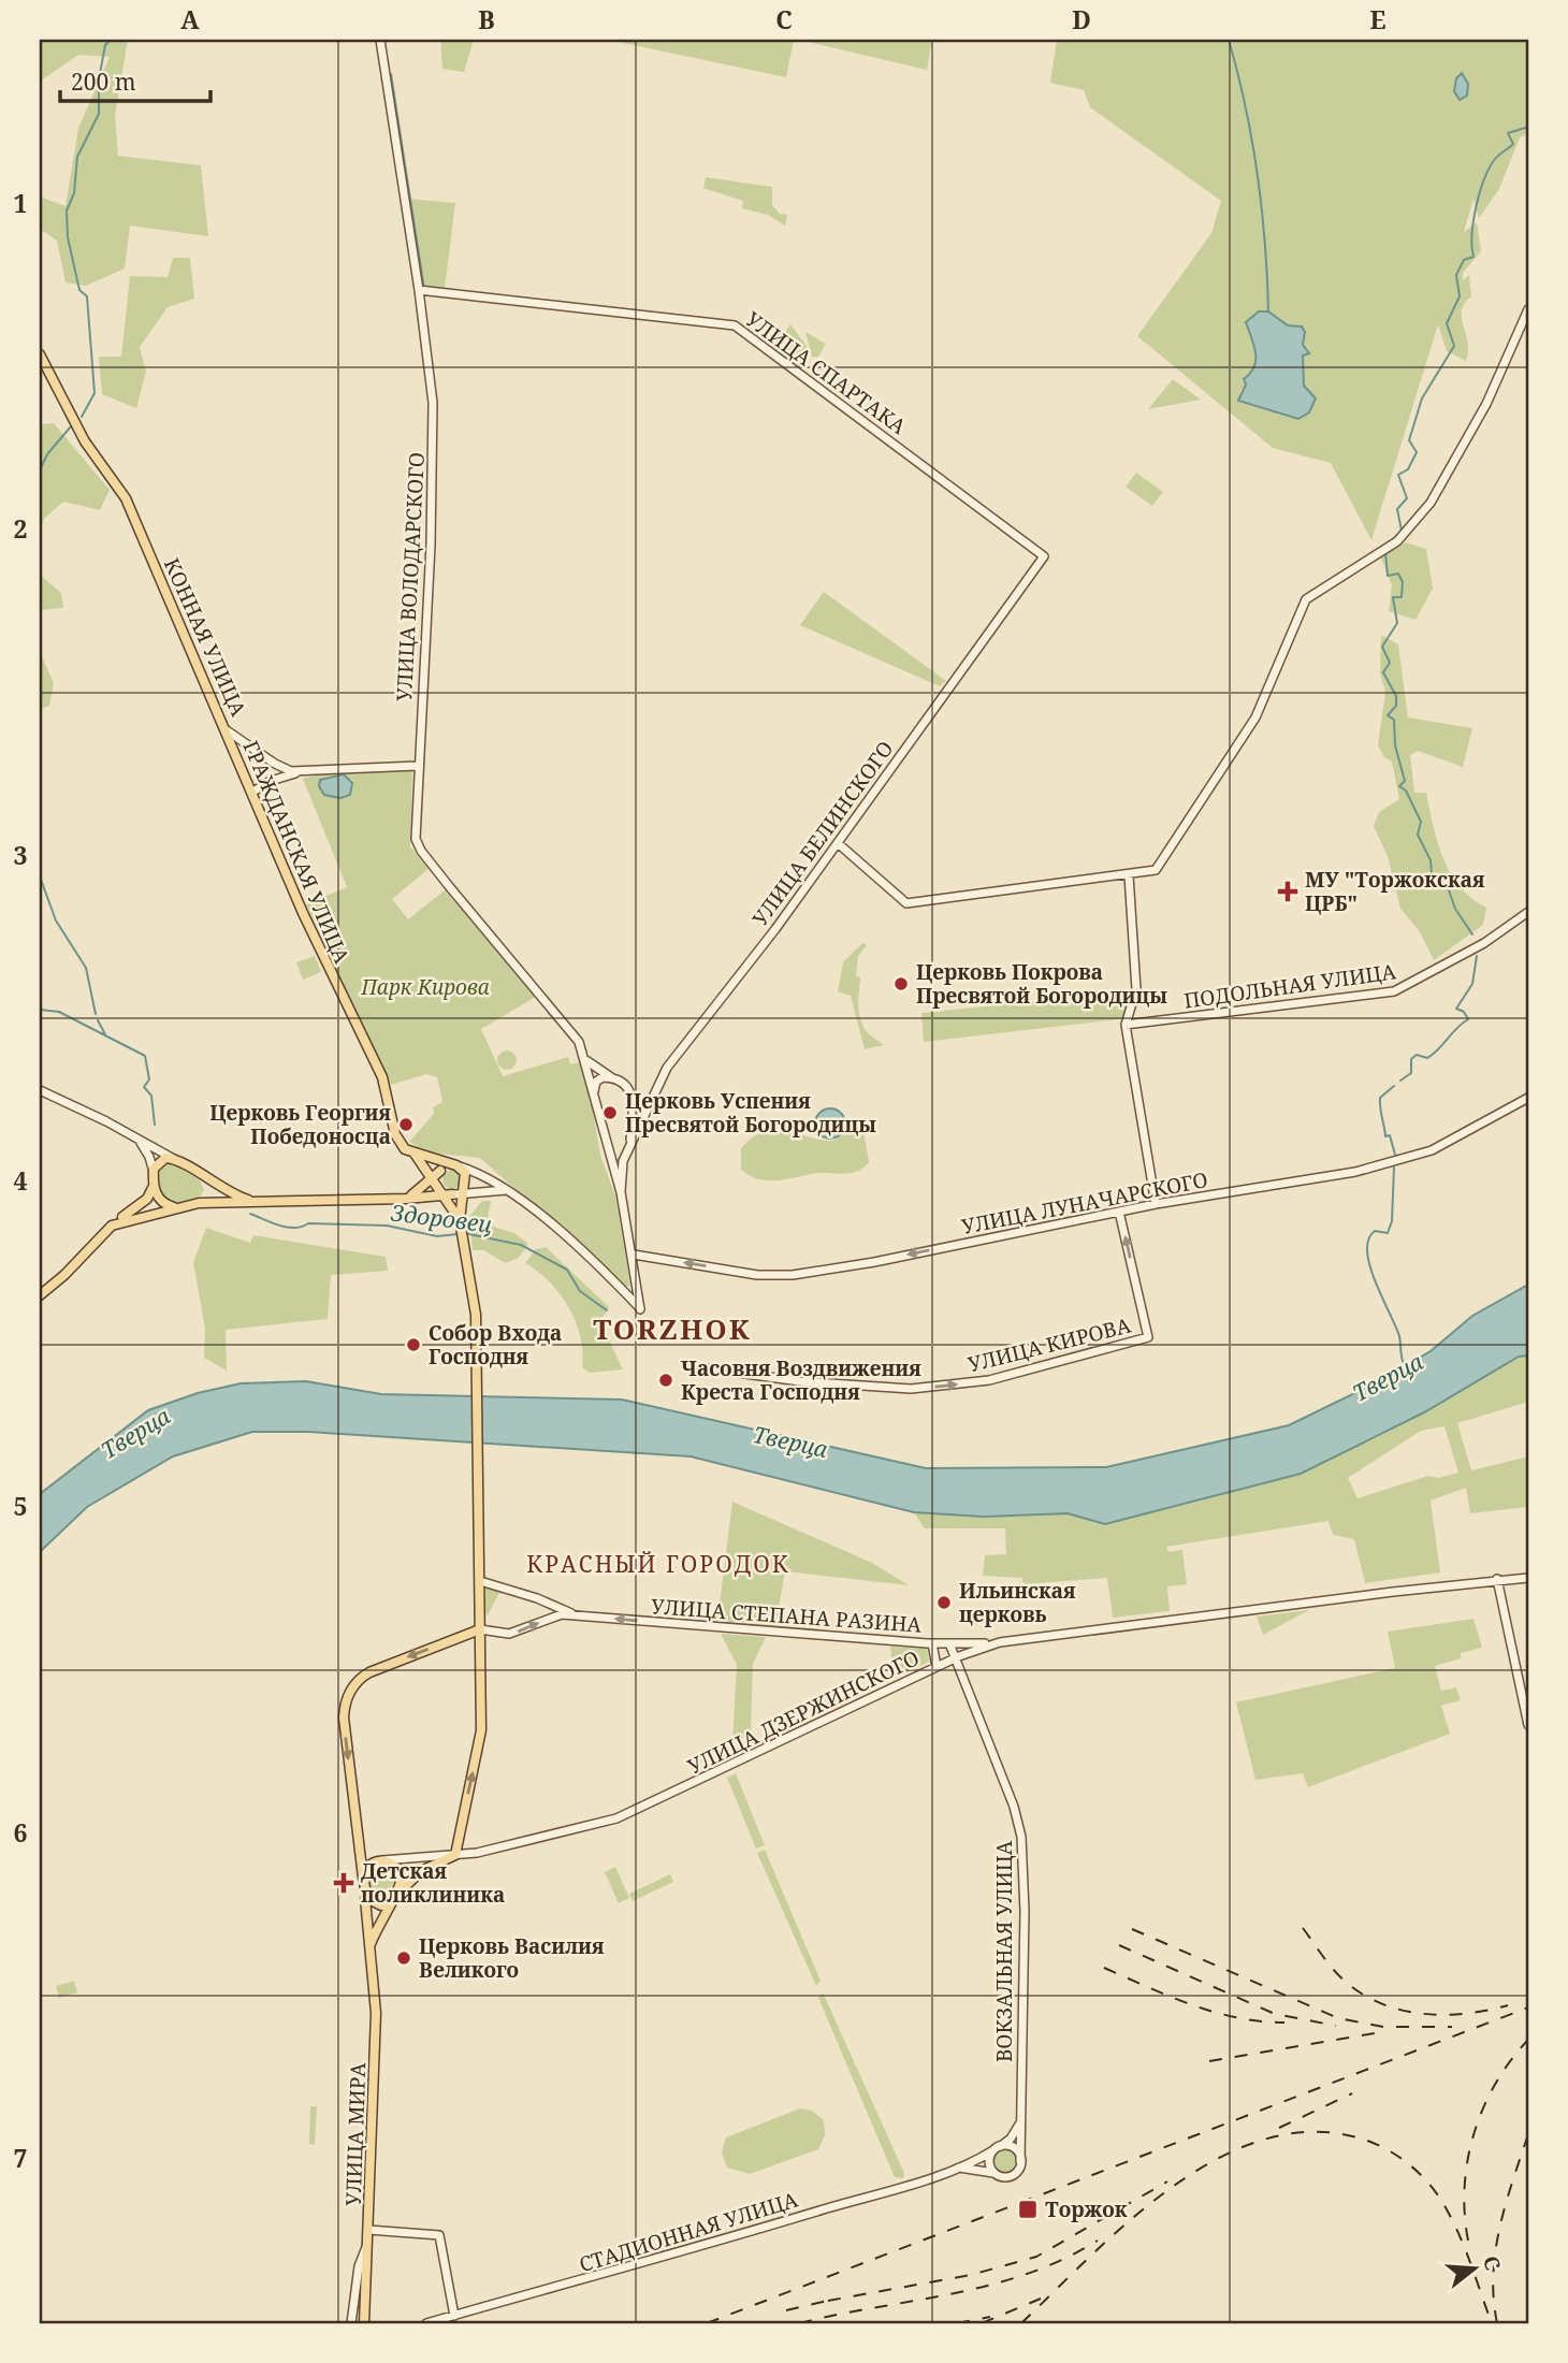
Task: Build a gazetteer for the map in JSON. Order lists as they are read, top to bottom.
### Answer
{
  "streets": {
    "main road": [
      "КОННАЯ УЛИЦА",
      "ГРАЖДАНСКАЯ УЛИЦА",
      "УЛИЦА СТЕПАНА РАЗИНА",
      "УЛИЦА МИРА"
    ],
    "street": [
      "УЛИЦА СПАРТАКА",
      "УЛИЦА ВОЛОДАРСКОГО",
      "УЛИЦА БЕЛИНСКОГО",
      "ПОДОЛЬНАЯ УЛИЦА",
      "УЛИЦА ЛУНАЧАРСКОГО",
      "УЛИЦА КИРОВА",
      "УЛИЦА ДЗЕРЖИНСКОГО",
      "ВОКЗАЛЬНАЯ УЛИЦА",
      "СТАДИОННАЯ УЛИЦА"
    ]
  },
  "crossings": [
    ["УЛИЦА СПАРТАКА", "УЛИЦА ВОЛОДАРСКОГО"],
    ["УЛИЦА СПАРТАКА", "УЛИЦА БЕЛИНСКОГО"],
    ["УЛИЦА ВОЛОДАРСКОГО", "КОННАЯ УЛИЦА"],
    ["УЛИЦА ВОЛОДАРСКОГО", "УЛИЦА БЕЛИНСКОГО"],
    ["УЛИЦА ВОЛОДАРСКОГО", "УЛИЦА ЛУНАЧАРСКОГО"],
    ["КОННАЯ УЛИЦА", "ГРАЖДАНСКАЯ УЛИЦА"],
    ["УЛИЦА ЛУНАЧАРСКОГО", "УЛИЦА КИРОВА"],
    ["УЛИЦА СТЕПАНА РАЗИНА", "УЛИЦА ДЗЕРЖИНСКОГО"],
    ["УЛИЦА СТЕПАНА РАЗИНА", "ВОКЗАЛЬНАЯ УЛИЦА"],
    ["УЛИЦА СТЕПАНА РАЗИНА", "УЛИЦА МИРА"],
    ["УЛИЦА ДЗЕРЖИНСКОГО", "ВОКЗАЛЬНАЯ УЛИЦА"],
    ["УЛИЦА ДЗЕРЖИНСКОГО", "УЛИЦА МИРА"],
    ["ВОКЗАЛЬНАЯ УЛИЦА", "СТАДИОННАЯ УЛИЦА"]
  ],
  "one_way": ["УЛИЦА ЛУНАЧАРСКОГО"],
  "districts": ["TORZHOK", "КРАСНЫЙ ГОРОДОК"],
  "water": ["Здоровец", "Тверца"],
  "parks": ["Парк Кирова"],
  "places": {
    "health": ["МУ \"Торжокская ЦРБ\"", "Детская поликлиника"],
    "other": [
      "Церковь Покрова Пресвятой Богородицы",
      "Церковь Успения Пресвятой Богородицы",
      "Церковь Георгия Победоносца",
      "Собор Входа Господня",
      "Часовня Воздвижения Креста Господня",
      "Ильинская церковь",
      "Церковь Василия Великого"
    ],
    "transit": ["Торжок"]
  },
  "scale_bar": "200 m",
  "north": "right",
  "grid": {
    "columns": [
      "A",
      "B",
      "C",
      "D",
      "E"
    ],
    "rows": [
      "1",
      "2",
      "3",
      "4",
      "5",
      "6",
      "7"
    ]
  }
}
